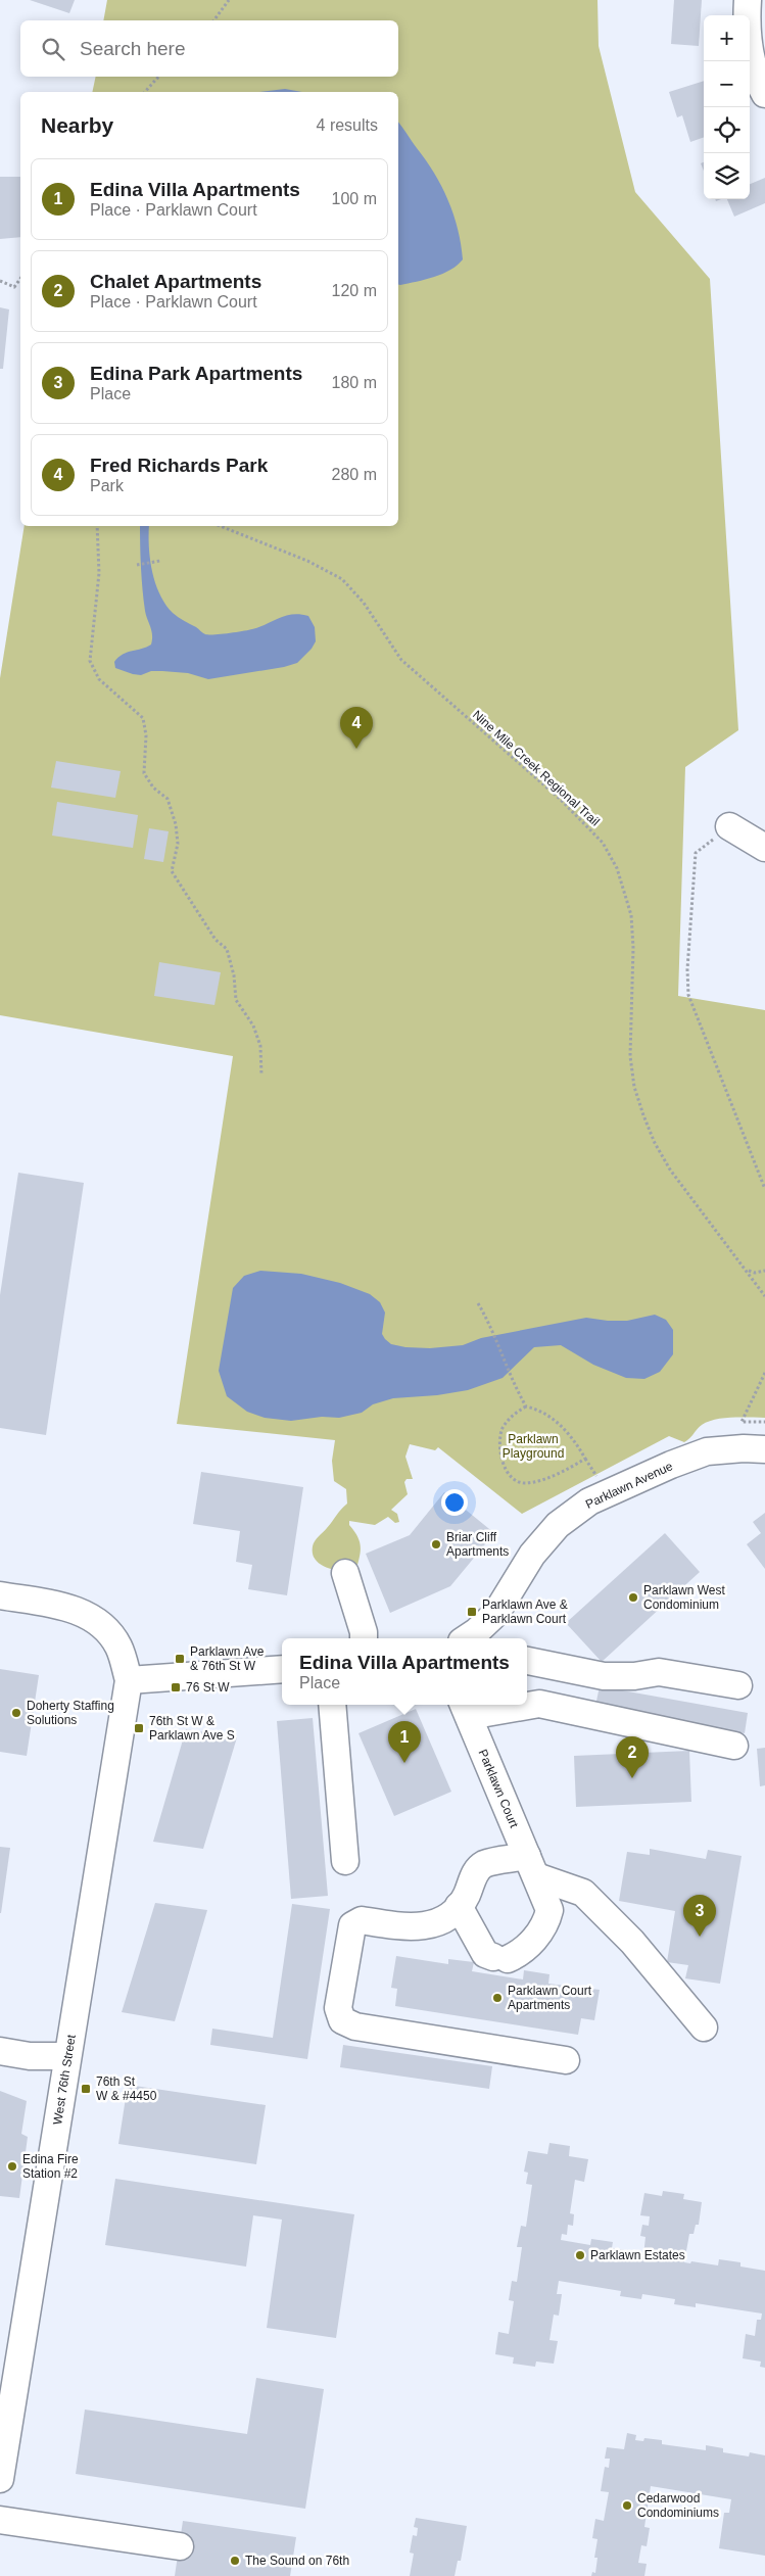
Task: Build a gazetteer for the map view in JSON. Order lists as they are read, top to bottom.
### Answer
{
  "streets": {
    "street": ["Parklawn Avenue", "Parklawn Court", "West 76th Street"],
    "path": ["Nine Mile Creek Regional Trail"]
  },
  "parks": ["Parklawn Playground"],
  "places": {
    "other": [
      "Briar Cliff Apartments",
      "Parklawn West Condominium",
      "Doherty Staffing Solutions",
      "Parklawn Court Apartments",
      "Edina Fire Station #2",
      "Parklawn Estates",
      "Cedarwood Condominiums",
      "The Sound on 76th"
    ],
    "transit": [
      "Parklawn Ave & Parklawn Court",
      "Parklawn Ave & 76th St W",
      "76 St W",
      "76th St W & Parklawn Ave S",
      "76th St W & #4450"
    ]
  },
  "page": {
    "map_buttons": ["+", "−"],
    "search": "Search here",
    "heading": ["Nearby", "4 results"],
    "list": [
      {
        "mark": "1",
        "name": "Edina Villa Apartments",
        "note": "Place · Parklawn Court",
        "value": "100 m"
      },
      {
        "mark": "2",
        "name": "Chalet Apartments",
        "note": "Place · Parklawn Court",
        "value": "120 m"
      },
      {
        "mark": "3",
        "name": "Edina Park Apartments",
        "note": "Place",
        "value": "180 m"
      },
      {
        "mark": "4",
        "name": "Fred Richards Park",
        "note": "Park",
        "value": "280 m"
      }
    ],
    "pins": [
      "4",
      "1",
      "2",
      "3"
    ],
    "popup": ["Edina Villa Apartments", "Place"]
  }
}
